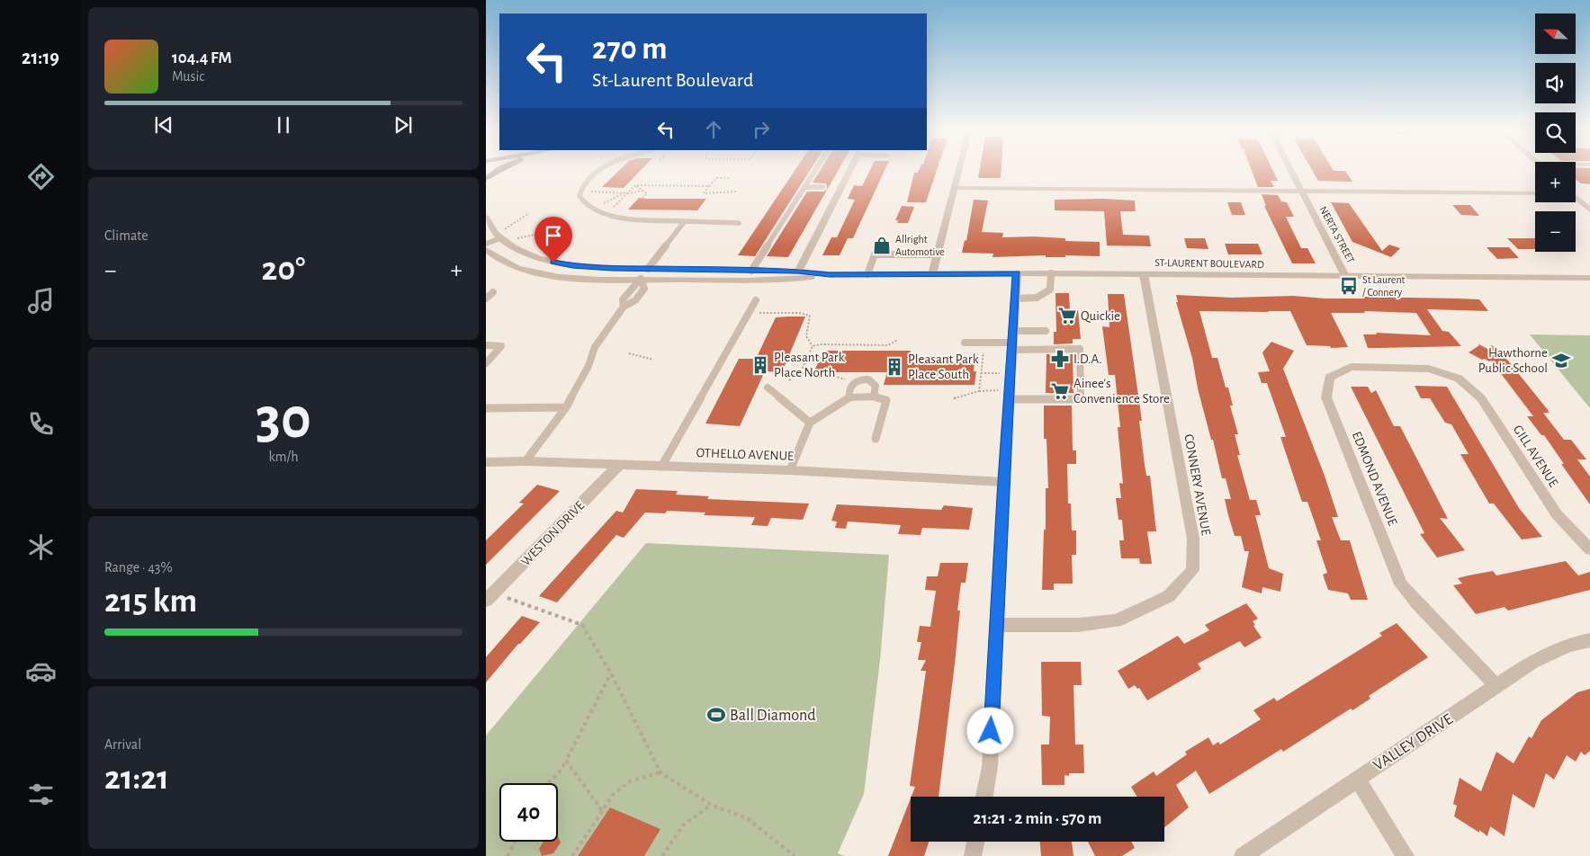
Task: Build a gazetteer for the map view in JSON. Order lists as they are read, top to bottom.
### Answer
{
  "streets": {
    "street": [
      "NERTA STREET",
      "ST-LAURENT BOULEVARD",
      "OTHELLO AVENUE",
      "GILL AVENUE",
      "EDMOND AVENUE",
      "CONNERY AVENUE",
      "WESTON DRIVE",
      "VALLEY DRIVE"
    ]
  },
  "crossings": [
    ["NERTA STREET", "ST-LAURENT BOULEVARD"],
    ["ST-LAURENT BOULEVARD", "CONNERY AVENUE"],
    ["OTHELLO AVENUE", "WESTON DRIVE"],
    ["GILL AVENUE", "EDMOND AVENUE"],
    ["EDMOND AVENUE", "VALLEY DRIVE"]
  ],
  "places": {
    "shop": ["Allright Automotive"],
    "bus stop": ["St Laurent / Connery"],
    "supermarket": ["Quickie", "Ainee's Convenience Store"],
    "pharmacy": ["I.D.A."],
    "school or university": ["Hawthorne Public School"],
    "building": ["Pleasant Park Place North", "Pleasant Park Place South"],
    "sports": ["Ball Diamond"]
  },
  "north": "left",
  "page": {
    "tabs": "21:19",
    "map_buttons": ["+", "−"],
    "turn": ["270 m", "St-Laurent Boulevard"],
    "song": ["104.4 FM", "Music"],
    "tile": [
      "Climate",
      ["30", "km/h"],
      ["Range · 43%", "215 km"],
      ["Arrival", "21:21"]
    ],
    "heat": ["−", "20°", "+"],
    "limit": "40",
    "trip": "21:21 · 2 min · 570 m"
  }
}
